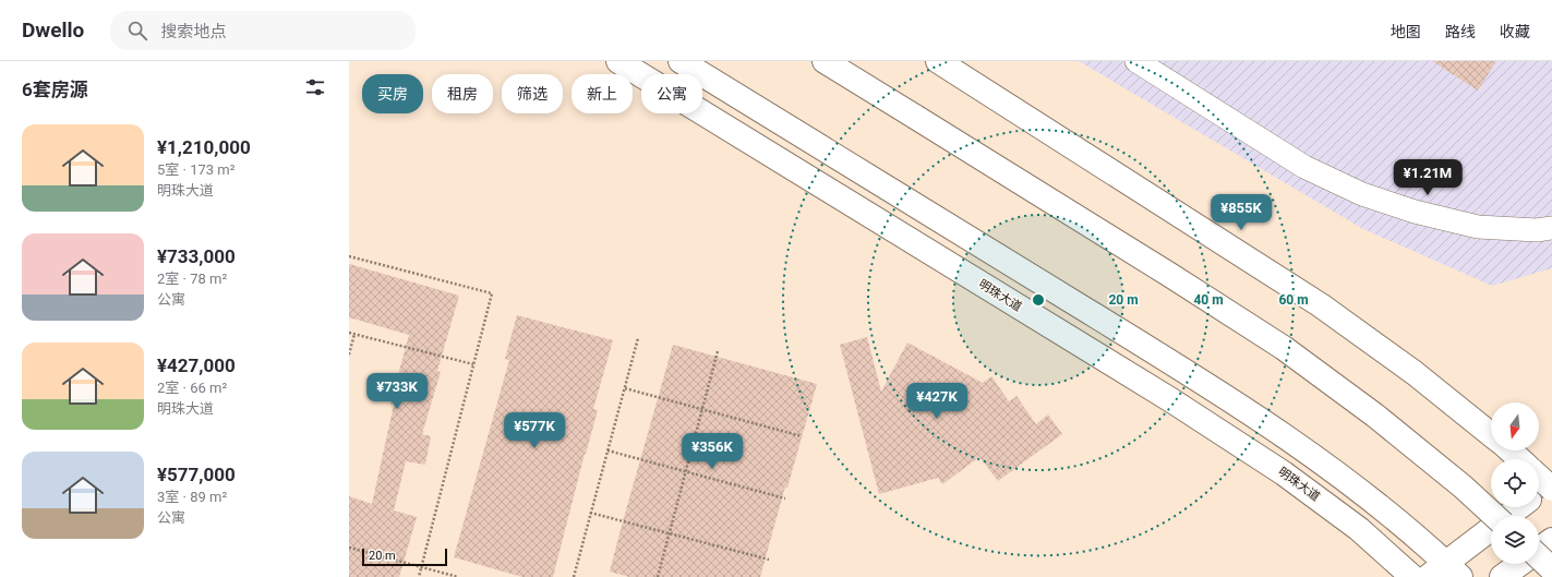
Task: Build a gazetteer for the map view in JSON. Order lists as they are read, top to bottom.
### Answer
{
  "streets": {
    "main road": ["明珠大道"]
  },
  "scale_bar": "20 m",
  "north": "bottom",
  "page": {
    "header": "Dwello",
    "search": "搜索地点",
    "nav": ["地图", "路线", "收藏"],
    "heading": "6套房源",
    "chip": [
      "买房",
      "租房",
      "筛选",
      "新上",
      "公寓"
    ],
    "list": [
      {
        "name": "¥1,210,000",
        "note": "5室 · 173 m² · 明珠大道"
      },
      {
        "name": "¥733,000",
        "note": "2室 · 78 m² · 公寓"
      },
      {
        "name": "¥427,000",
        "note": "2室 · 66 m² · 明珠大道"
      },
      {
        "name": "¥577,000",
        "note": "3室 · 89 m² · 公寓"
      }
    ],
    "price": [
      "¥1.21M",
      "¥855K",
      "¥733K",
      "¥427K",
      "¥577K",
      "¥356K"
    ],
    "scale": "20 m"
  },
  "rings": ["20 m", "40 m", "60 m"]
}
